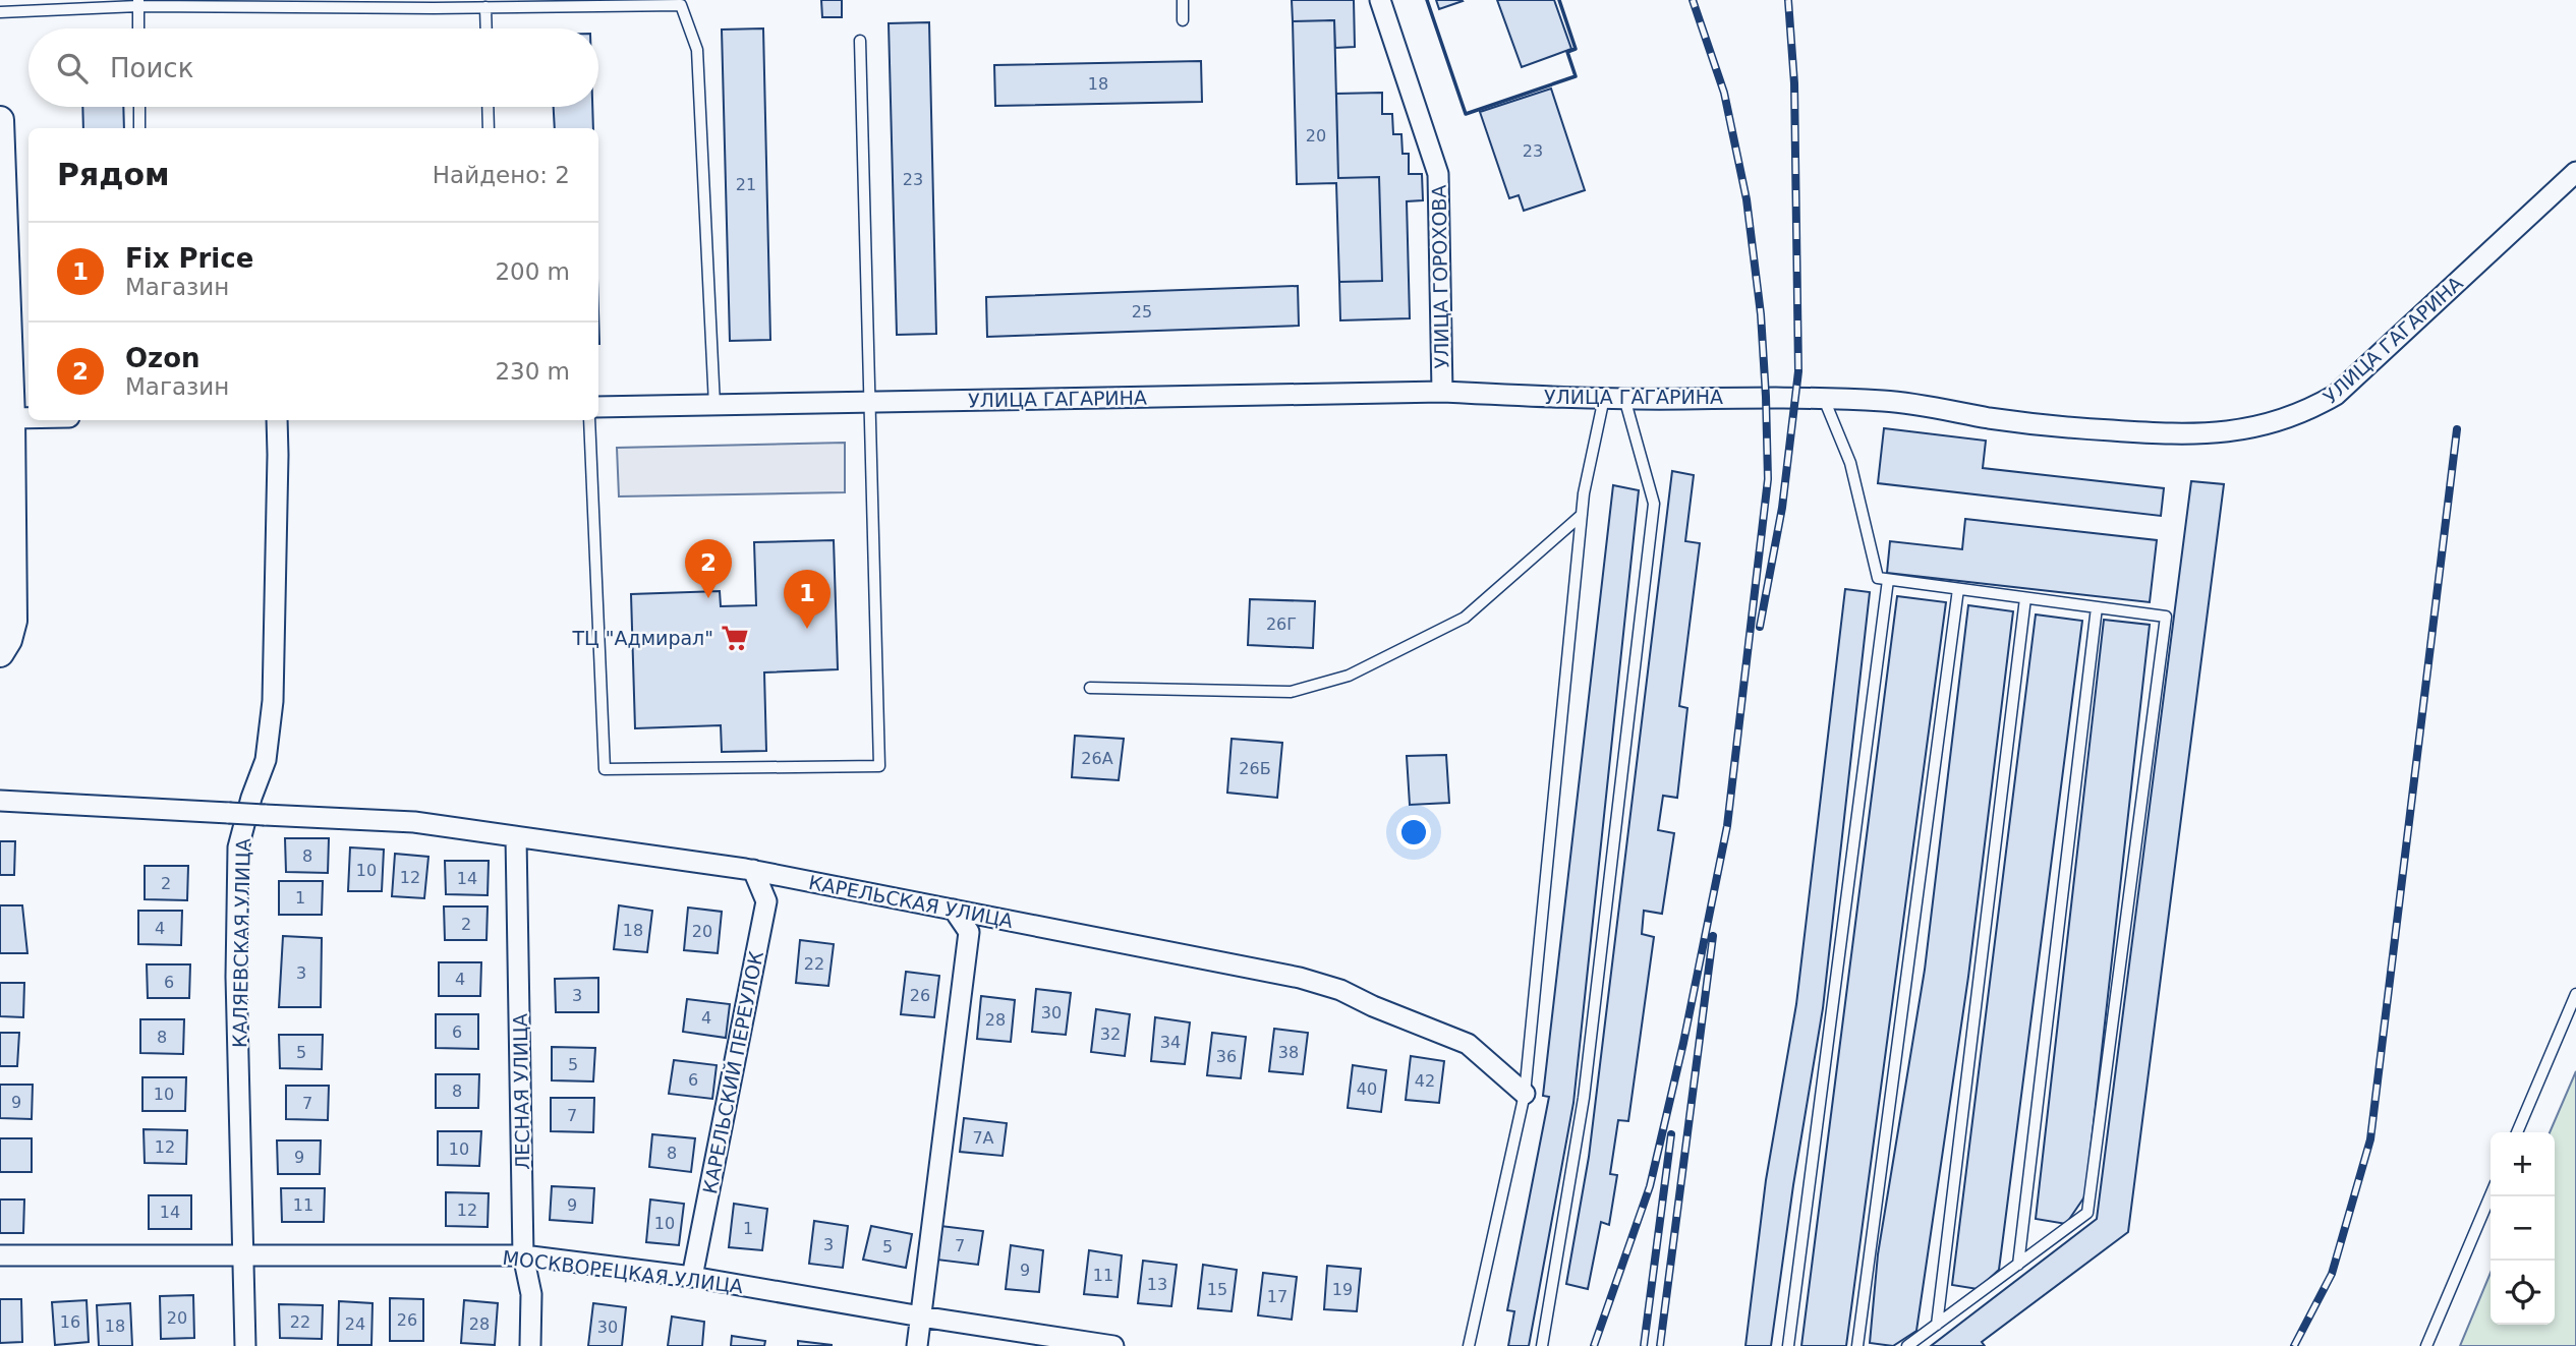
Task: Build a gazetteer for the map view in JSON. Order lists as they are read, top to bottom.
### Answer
{
  "streets": {
    "street": [
      "УЛИЦА ГОРОХОВА",
      "УЛИЦА ГАГАРИНА",
      "КАРЕЛЬСКАЯ УЛИЦА",
      "КАЛЯЕВСКАЯ УЛИЦА",
      "КАРЕЛЬСКИЙ ПЕРЕУЛОК",
      "ЛЕСНАЯ УЛИЦА",
      "МОСКВОРЕЦКАЯ УЛИЦА"
    ]
  },
  "crossings": [
    ["УЛИЦА ГОРОХОВА", "УЛИЦА ГАГАРИНА"],
    ["КАРЕЛЬСКАЯ УЛИЦА", "КАРЕЛЬСКИЙ ПЕРЕУЛОК"],
    ["КАРЕЛЬСКАЯ УЛИЦА", "ЛЕСНАЯ УЛИЦА"],
    ["КАЛЯЕВСКАЯ УЛИЦА", "МОСКВОРЕЦКАЯ УЛИЦА"],
    ["КАРЕЛЬСКИЙ ПЕРЕУЛОК", "МОСКВОРЕЦКАЯ УЛИЦА"],
    ["ЛЕСНАЯ УЛИЦА", "МОСКВОРЕЦКАЯ УЛИЦА"]
  ],
  "places": {
    "supermarket": ["ТЦ \"Адмирал\""]
  },
  "house_numbers": [
    "18",
    "20",
    "23",
    "23",
    "21",
    "25",
    "26Г",
    "26А",
    "26Б",
    "8",
    "10",
    "12",
    "14",
    "2",
    "1",
    "2",
    "4",
    "18",
    "20",
    "22",
    "3",
    "4",
    "6",
    "3",
    "26",
    "30",
    "4",
    "28",
    "6",
    "32",
    "8",
    "34",
    "5",
    "38",
    "36",
    "5",
    "6",
    "42",
    "40",
    "8",
    "10",
    "9",
    "7",
    "7",
    "7А",
    "12",
    "10",
    "8",
    "9",
    "11",
    "9",
    "12",
    "14",
    "10",
    "1",
    "3",
    "7",
    "5",
    "9",
    "11",
    "13",
    "15",
    "19",
    "17",
    "20",
    "26",
    "16",
    "22",
    "24",
    "28",
    "18",
    "30"
  ],
  "page": {
    "search": "Поиск",
    "heading": ["Рядом", "Найдено: 2"],
    "list": [
      {
        "mark": "1",
        "name": "Fix Price",
        "note": "Магазин",
        "value": "200 m"
      },
      {
        "mark": "2",
        "name": "Ozon",
        "note": "Магазин",
        "value": "230 m"
      }
    ],
    "pins": ["2", "1"],
    "map_buttons": ["+", "−"]
  }
}
